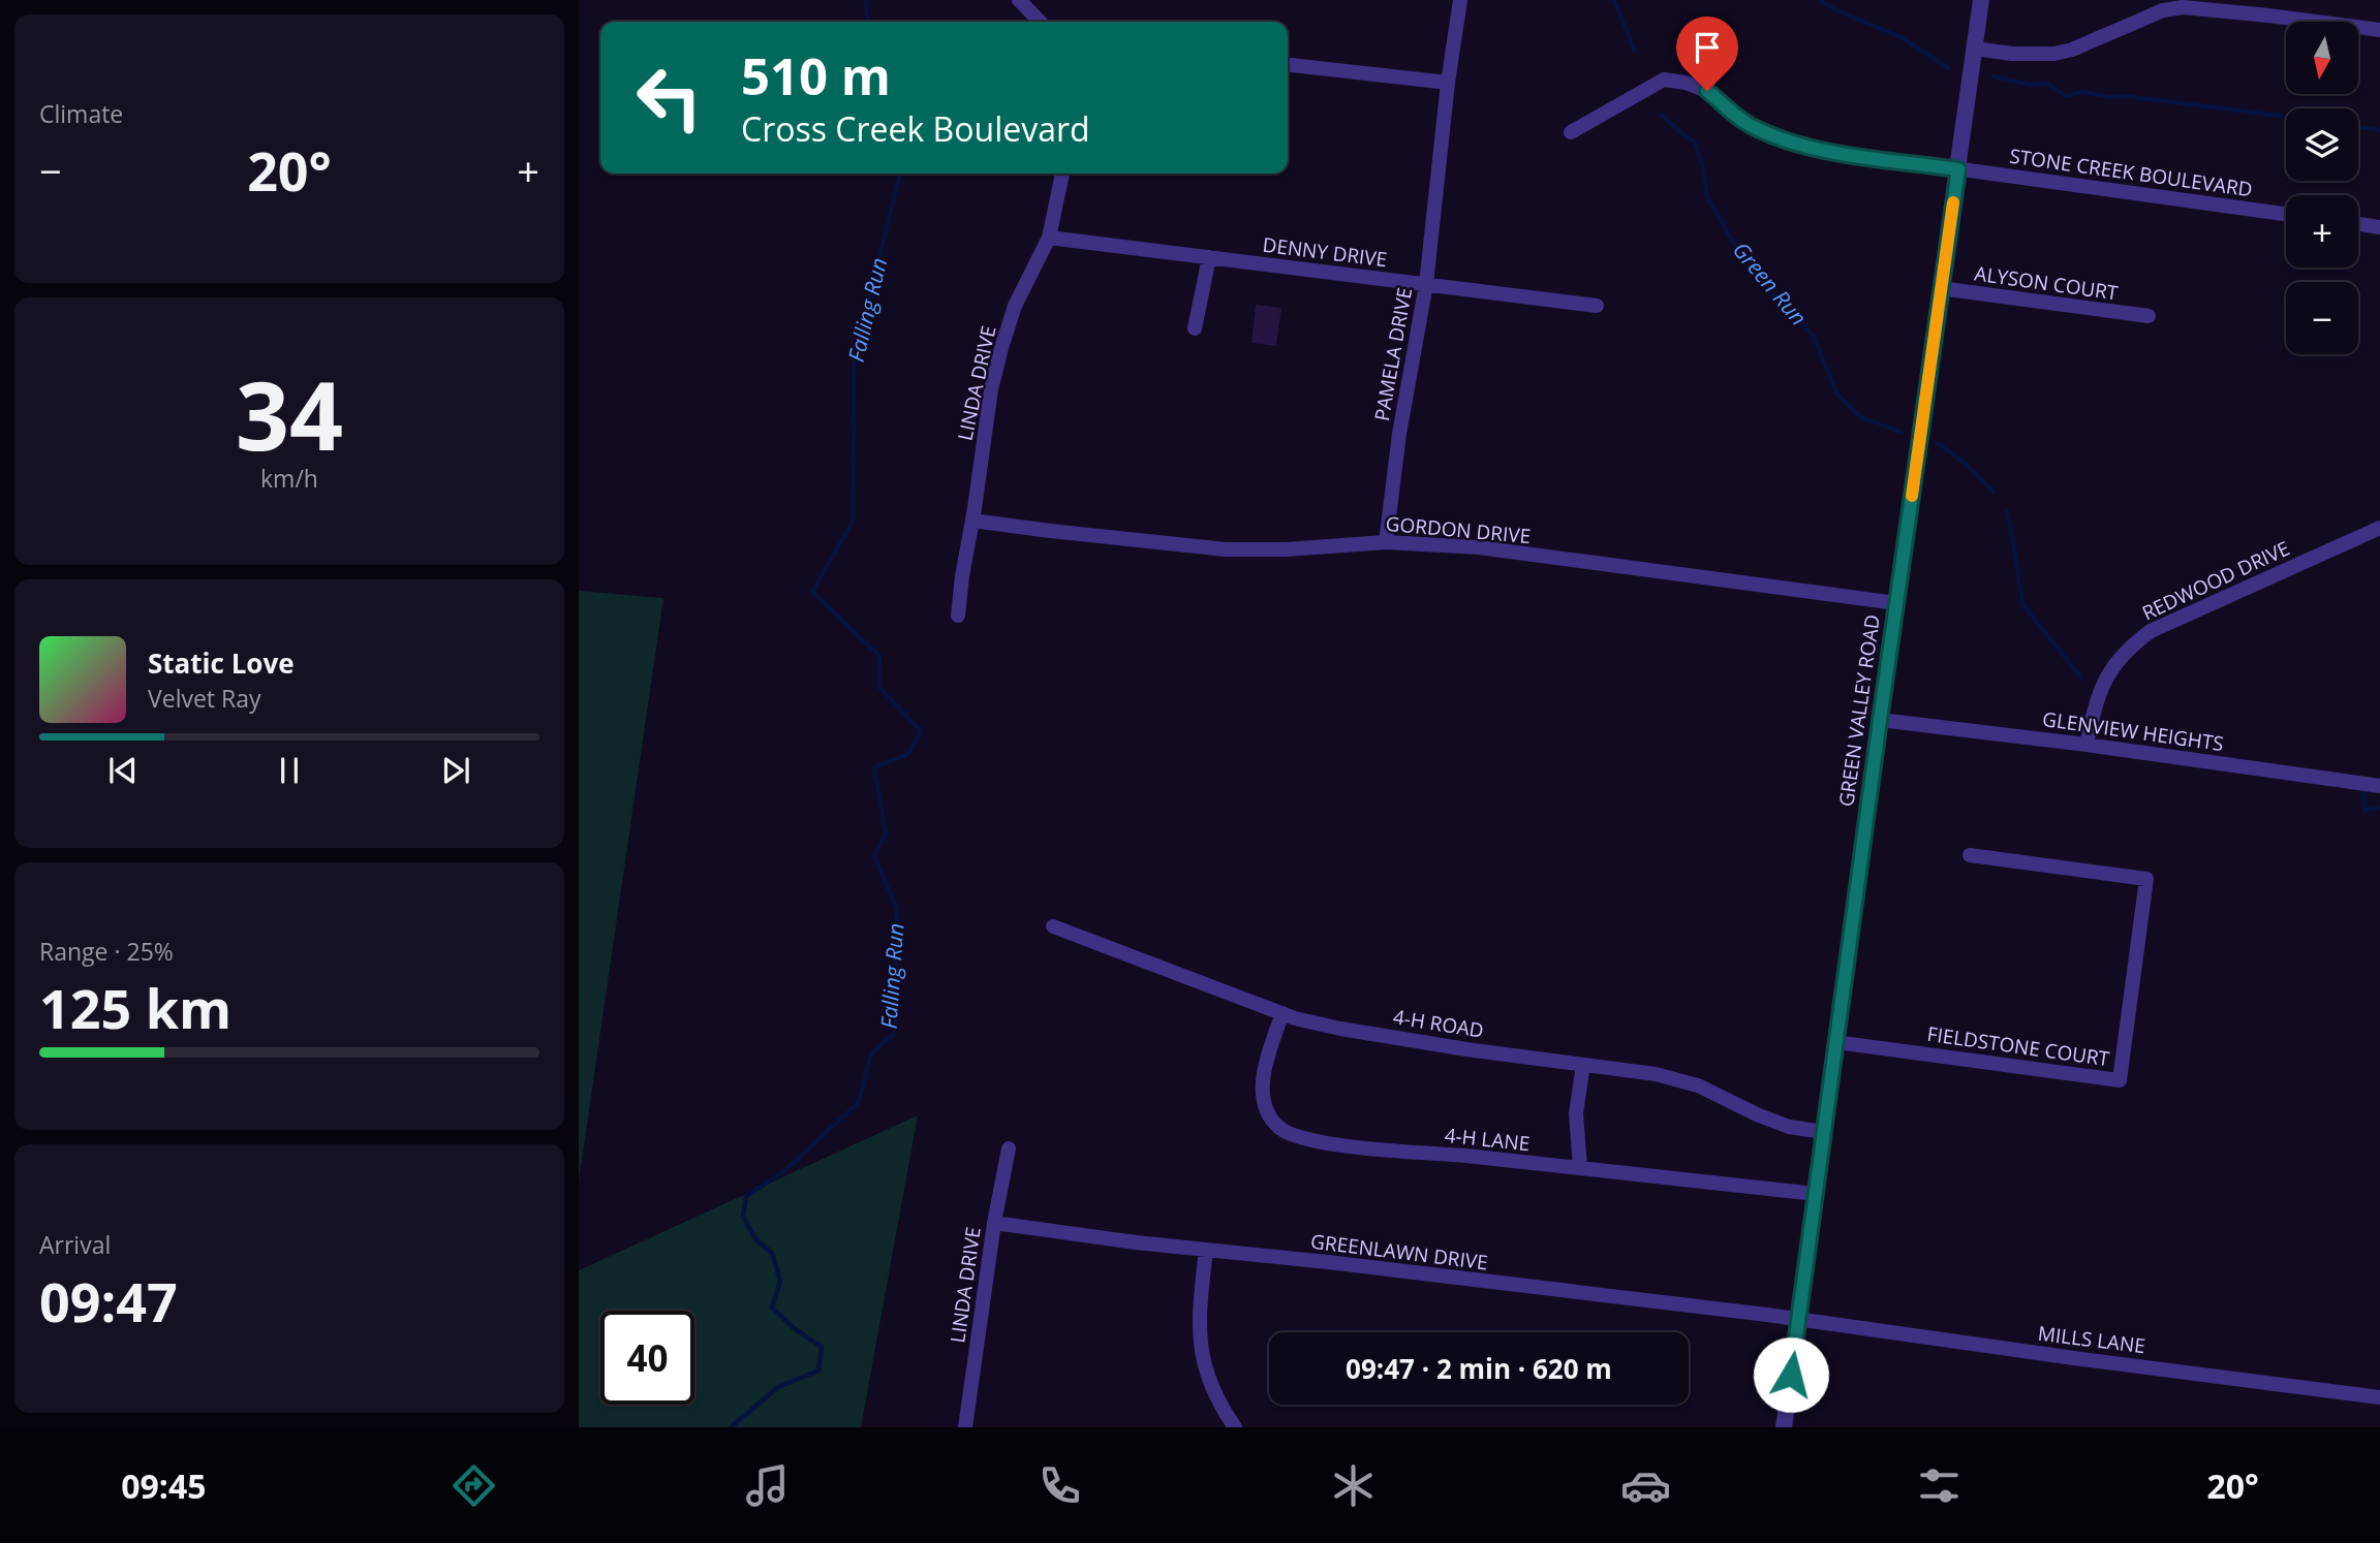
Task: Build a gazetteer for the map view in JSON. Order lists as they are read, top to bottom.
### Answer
{
  "streets": {
    "street": [
      "STONE CREEK BOULEVARD",
      "DENNY DRIVE",
      "ALYSON COURT",
      "PAMELA DRIVE",
      "LINDA DRIVE",
      "GORDON DRIVE",
      "REDWOOD DRIVE",
      "GREEN VALLEY ROAD",
      "GLENVIEW HEIGHTS",
      "4-H ROAD",
      "FIELDSTONE COURT",
      "4-H LANE",
      "GREENLAWN DRIVE",
      "MILLS LANE"
    ]
  },
  "crossings": [
    ["STONE CREEK BOULEVARD", "GREEN VALLEY ROAD"],
    ["DENNY DRIVE", "PAMELA DRIVE"],
    ["DENNY DRIVE", "LINDA DRIVE"],
    ["ALYSON COURT", "GREEN VALLEY ROAD"],
    ["PAMELA DRIVE", "GORDON DRIVE"],
    ["LINDA DRIVE", "GORDON DRIVE"],
    ["LINDA DRIVE", "GREENLAWN DRIVE"],
    ["GORDON DRIVE", "GREEN VALLEY ROAD"],
    ["REDWOOD DRIVE", "GLENVIEW HEIGHTS"],
    ["GREEN VALLEY ROAD", "GLENVIEW HEIGHTS"],
    ["GREEN VALLEY ROAD", "4-H ROAD"],
    ["GREEN VALLEY ROAD", "FIELDSTONE COURT"],
    ["GREEN VALLEY ROAD", "4-H LANE"],
    ["GREEN VALLEY ROAD", "GREENLAWN DRIVE"],
    ["GREEN VALLEY ROAD", "MILLS LANE"],
    ["4-H ROAD", "4-H LANE"],
    ["GREENLAWN DRIVE", "MILLS LANE"]
  ],
  "water": ["Green Run", "Falling Run"],
  "north": "bottom",
  "page": {
    "tile": [
      "Climate",
      ["34", "km/h"],
      ["Range · 25%", "125 km"],
      ["Arrival", "09:47"]
    ],
    "map_buttons": ["+", "−"],
    "turn": ["510 m", "Cross Creek Boulevard"],
    "heat": ["−", "20°", "+"],
    "song": ["Static Love", "Velvet Ray"],
    "limit": "40",
    "trip": "09:47 · 2 min · 620 m",
    "tabs": ["09:45", "20°"]
  }
}
